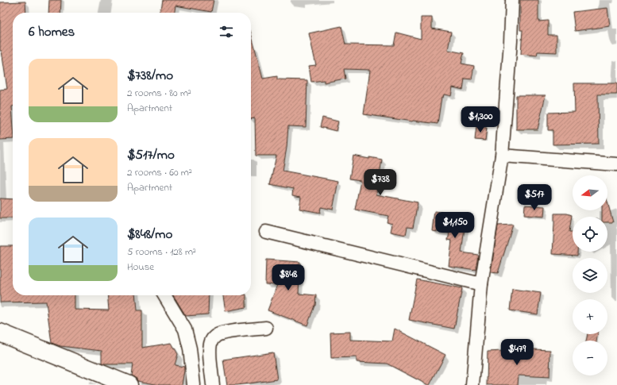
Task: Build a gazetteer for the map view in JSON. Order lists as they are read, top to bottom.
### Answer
{
  "north": "left",
  "page": {
    "heading": "6 homes",
    "list": [
      {
        "name": "$738/mo",
        "note": "2 rooms · 80 m² · Apartment"
      },
      {
        "name": "$517/mo",
        "note": "2 rooms · 60 m² · Apartment"
      },
      {
        "name": "$848/mo",
        "note": "5 rooms · 128 m² · House"
      }
    ],
    "price": [
      "$1,300",
      "$738",
      "$517",
      "$1,150",
      "$848",
      "$479"
    ],
    "map_buttons": ["+", "−"]
  }
}
